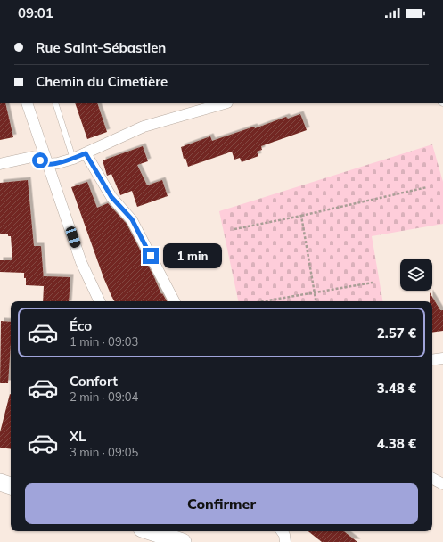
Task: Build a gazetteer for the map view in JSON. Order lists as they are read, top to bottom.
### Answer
{
  "page": {
    "status": "09:01",
    "banner": ["Rue Saint-Sébastien", "Chemin du Cimetière"],
    "bubble": "1 min",
    "list": [
      {
        "name": "Éco",
        "note": "1 min · 09:03",
        "value": "2.57 €"
      },
      {
        "name": "Confort",
        "note": "2 min · 09:04",
        "value": "3.48 €"
      },
      {
        "name": "XL",
        "note": "3 min · 09:05",
        "value": "4.38 €"
      }
    ],
    "buttons": "Confirmer"
  }
}
